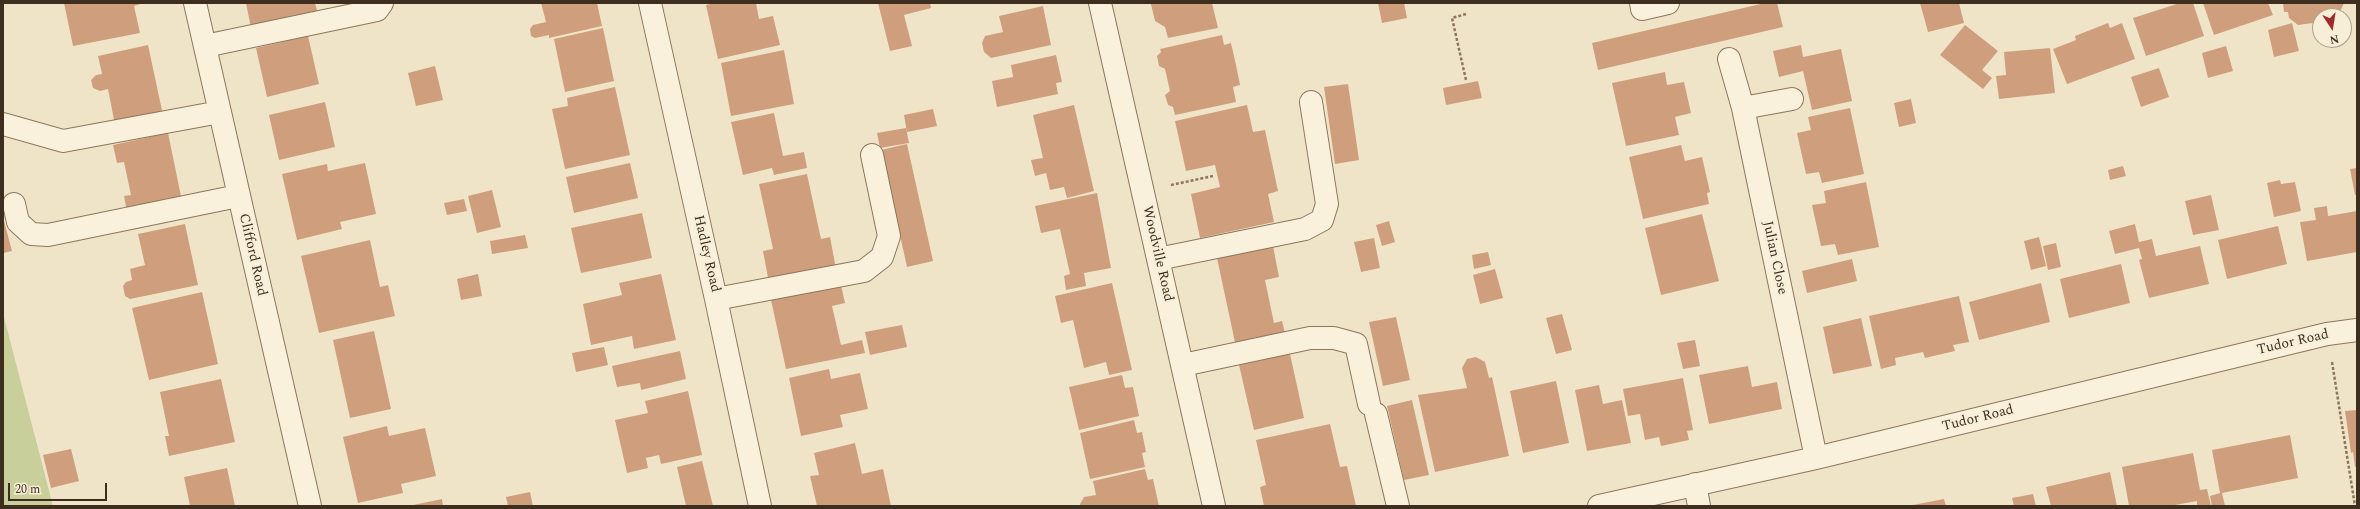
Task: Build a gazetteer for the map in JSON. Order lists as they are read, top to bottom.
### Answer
{
  "streets": {
    "street": [
      "Hadley Road",
      "Woodville Road",
      "Clifford Road",
      "Julian Close",
      "Tudor Road"
    ]
  },
  "crossings": [
    ["Julian Close", "Tudor Road"]
  ],
  "scale_bar": "20 m",
  "north": "bottom"
}
